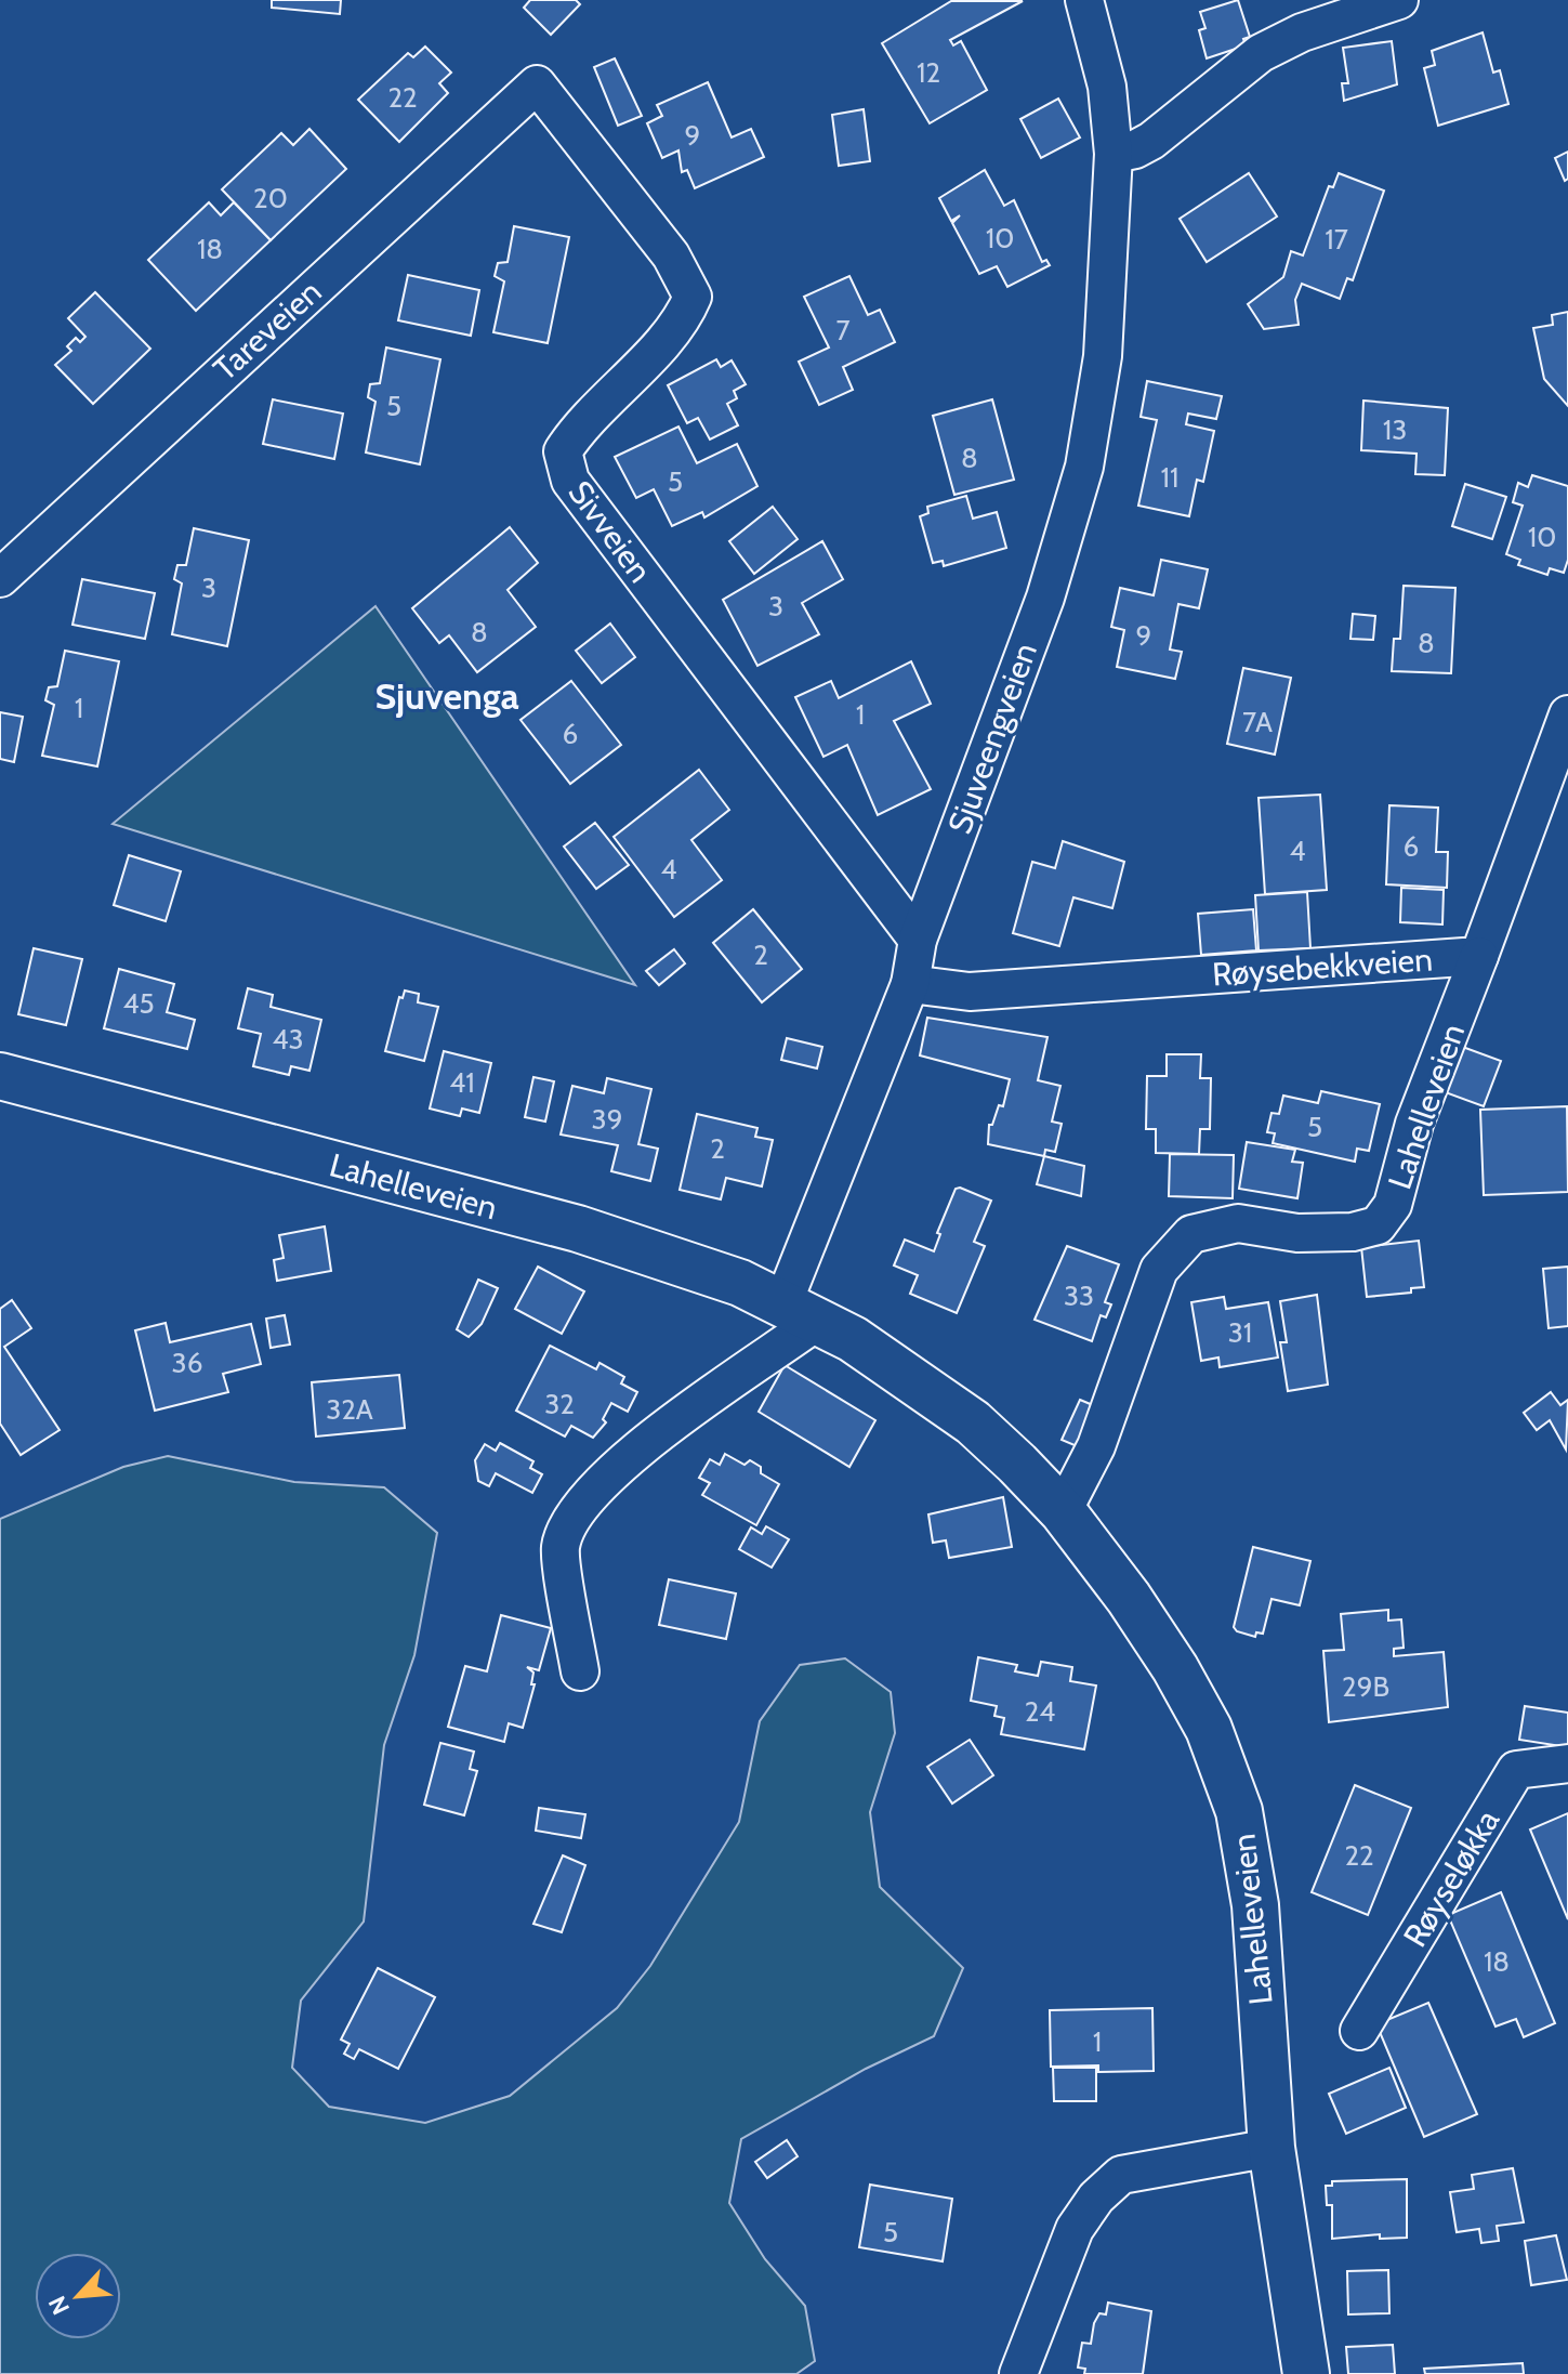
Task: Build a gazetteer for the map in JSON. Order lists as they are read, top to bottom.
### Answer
{
  "streets": {
    "street": [
      "Tareveien",
      "Sivveien",
      "Sjuveengveien",
      "Røysebekkveien",
      "Lahelleveien",
      "Røyseløkka"
    ]
  },
  "crossings": [
    ["Tareveien", "Sivveien"],
    ["Sivveien", "Sjuveengveien"],
    ["Sjuveengveien", "Røysebekkveien"],
    ["Sjuveengveien", "Lahelleveien"],
    ["Røysebekkveien", "Lahelleveien"]
  ],
  "districts": ["Sjuvenga"],
  "house_numbers": [
    "12",
    "22",
    "9",
    "20",
    "10",
    "17",
    "18",
    "7",
    "5",
    "13",
    "8",
    "11",
    "5",
    "10",
    "3",
    "3",
    "8",
    "9",
    "8",
    "1",
    "1",
    "7A",
    "6",
    "6",
    "4",
    "4",
    "2",
    "45",
    "43",
    "41",
    "39",
    "5",
    "2",
    "33",
    "31",
    "36",
    "32",
    "32A",
    "29B",
    "24",
    "22",
    "18",
    "1",
    "5"
  ],
  "north": "bottom left"
}
